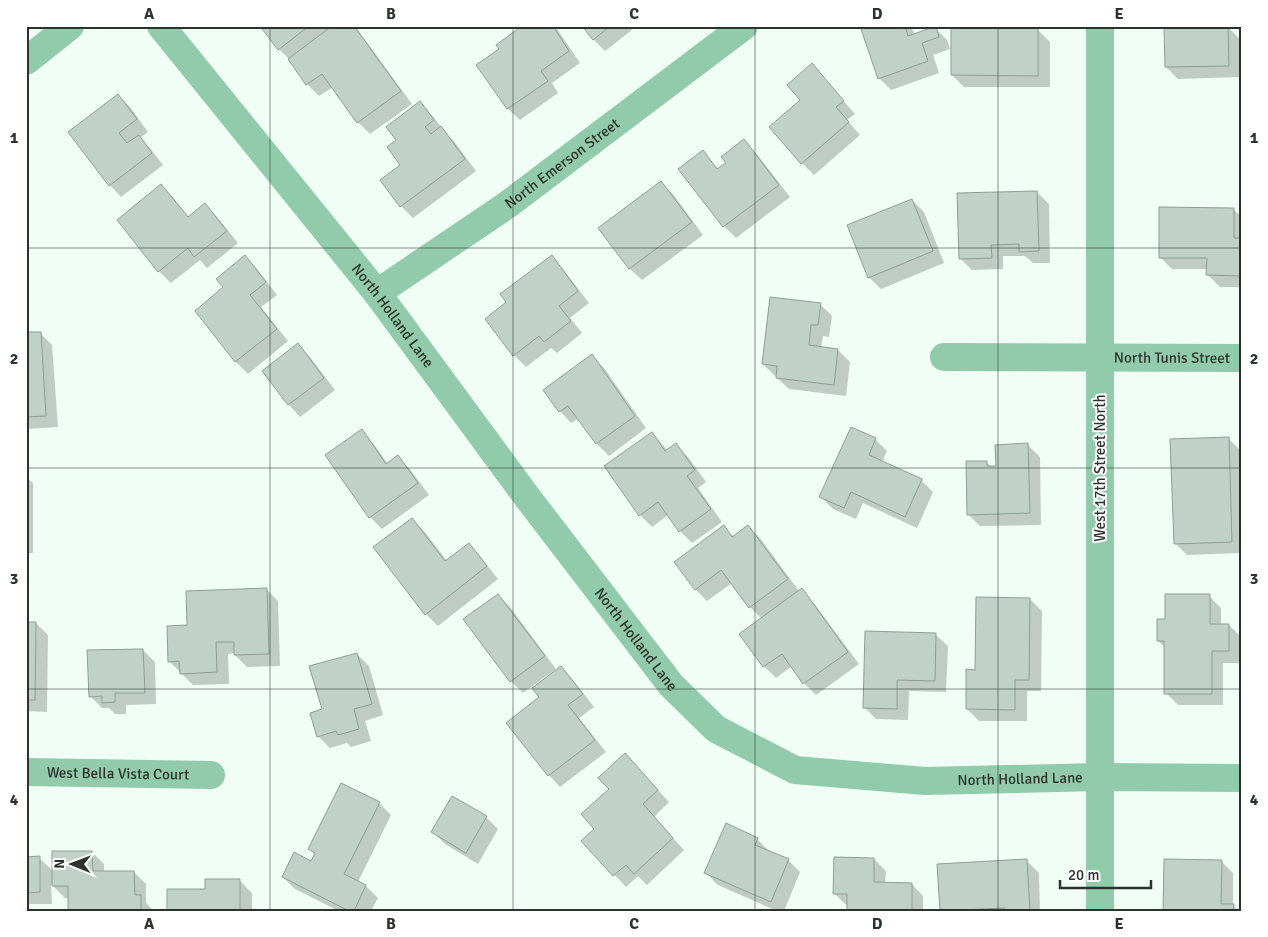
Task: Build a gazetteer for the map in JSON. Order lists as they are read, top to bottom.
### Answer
{
  "streets": {
    "street": [
      "North Emerson Street",
      "North Holland Lane",
      "North Tunis Street",
      "West 17th Street North",
      "West Bella Vista Court"
    ]
  },
  "crossings": [
    ["North Emerson Street", "North Holland Lane"],
    ["North Holland Lane", "West 17th Street North"],
    ["North Tunis Street", "West 17th Street North"]
  ],
  "scale_bar": "20 m",
  "north": "left",
  "grid": {
    "columns": [
      "A",
      "B",
      "C",
      "D",
      "E"
    ],
    "rows": [
      "1",
      "2",
      "3",
      "4"
    ]
  }
}
